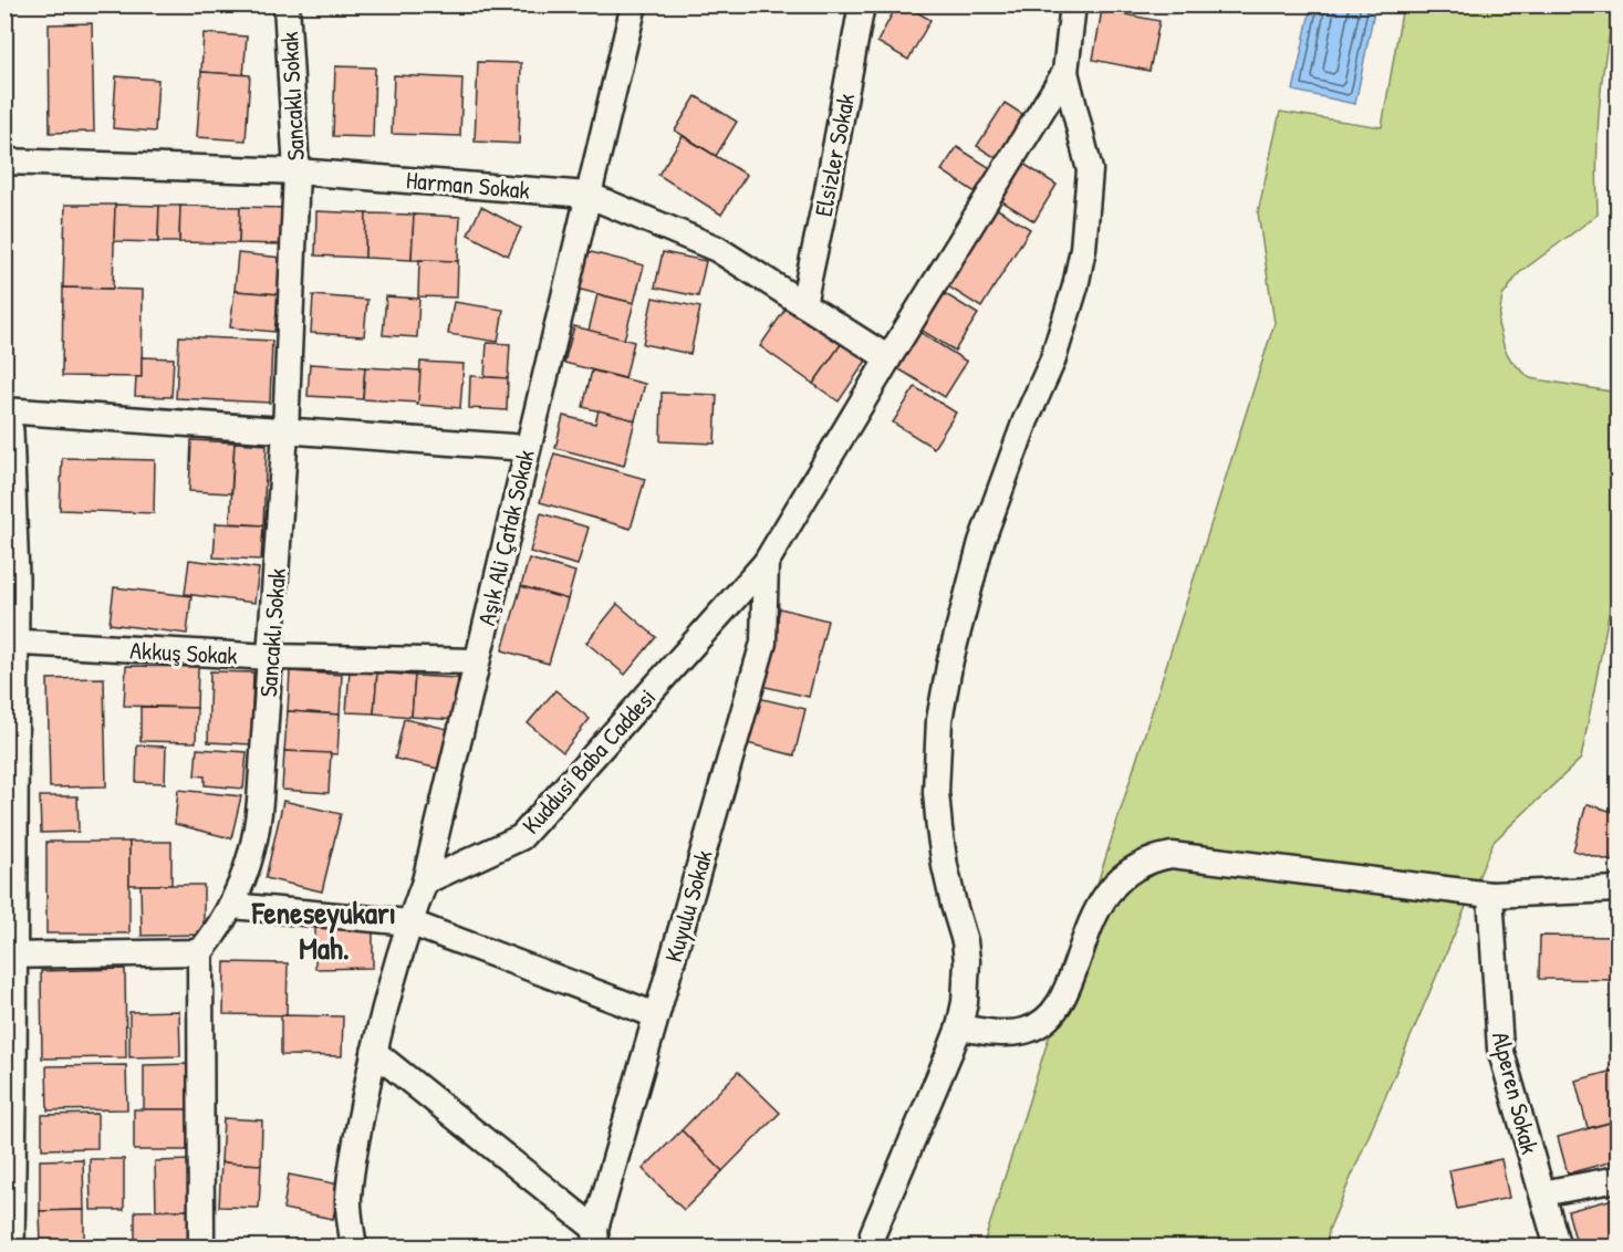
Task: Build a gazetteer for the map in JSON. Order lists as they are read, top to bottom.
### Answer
{
  "streets": {
    "street": [
      "Sancaklı Sokak",
      "Elsizler Sokak",
      "Harman Sokak",
      "Aşık Ali Çatak Sokak",
      "Akkuş Sokak",
      "Kuddusi Baba Caddesi",
      "Kuyulu Sokak",
      "Alperen Sokak"
    ]
  },
  "crossings": [
    ["Sancaklı Sokak", "Harman Sokak"],
    ["Sancaklı Sokak", "Akkuş Sokak"],
    ["Elsizler Sokak", "Harman Sokak"],
    ["Harman Sokak", "Aşık Ali Çatak Sokak"],
    ["Harman Sokak", "Kuddusi Baba Caddesi"],
    ["Aşık Ali Çatak Sokak", "Akkuş Sokak"],
    ["Aşık Ali Çatak Sokak", "Kuddusi Baba Caddesi"],
    ["Kuddusi Baba Caddesi", "Kuyulu Sokak"]
  ],
  "districts": ["Feneseyukarı Mah."]
}
